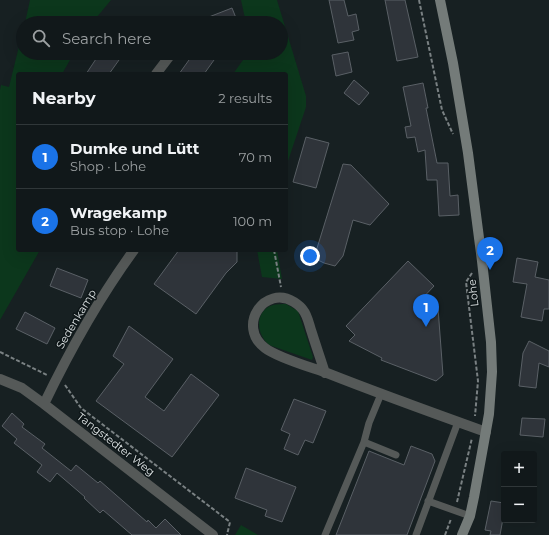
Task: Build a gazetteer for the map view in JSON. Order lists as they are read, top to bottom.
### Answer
{
  "streets": {
    "main road": ["Lohe"],
    "street": ["Sedenkamp", "Tangstedter Weg"]
  },
  "crossings": [
    ["Sedenkamp", "Tangstedter Weg"]
  ],
  "page": {
    "search": "Search here",
    "heading": ["Nearby", "2 results"],
    "list": [
      {
        "mark": "1",
        "name": "Dumke und Lütt",
        "note": "Shop · Lohe",
        "value": "70 m"
      },
      {
        "mark": "2",
        "name": "Wragekamp",
        "note": "Bus stop · Lohe",
        "value": "100 m"
      }
    ],
    "pins": ["2", "1"],
    "map_buttons": ["+", "−"]
  }
}
